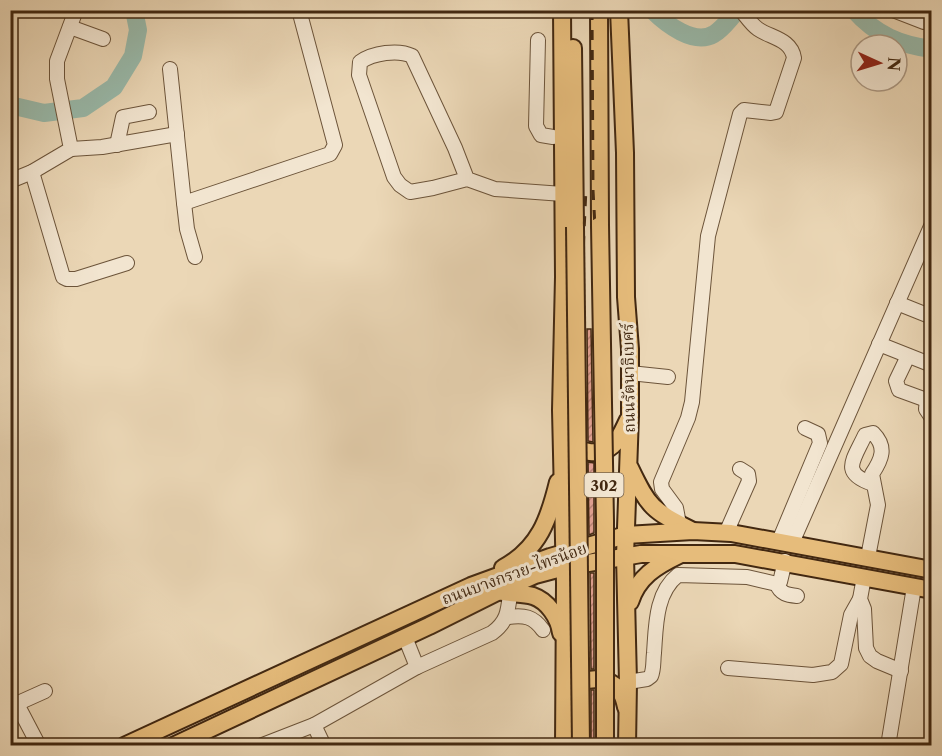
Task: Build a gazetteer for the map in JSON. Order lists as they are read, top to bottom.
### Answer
{
  "streets": {
    "main road": ["ถนนรัตนาธิเบศร์", "302", "ถนนบางกรวย-ไทรน้อย"]
  },
  "crossings": [
    ["ถนนรัตนาธิเบศร์", "ถนนบางกรวย-ไทรน้อย"],
    ["302", "ถนนบางกรวย-ไทรน้อย"]
  ],
  "north": "right"
}
